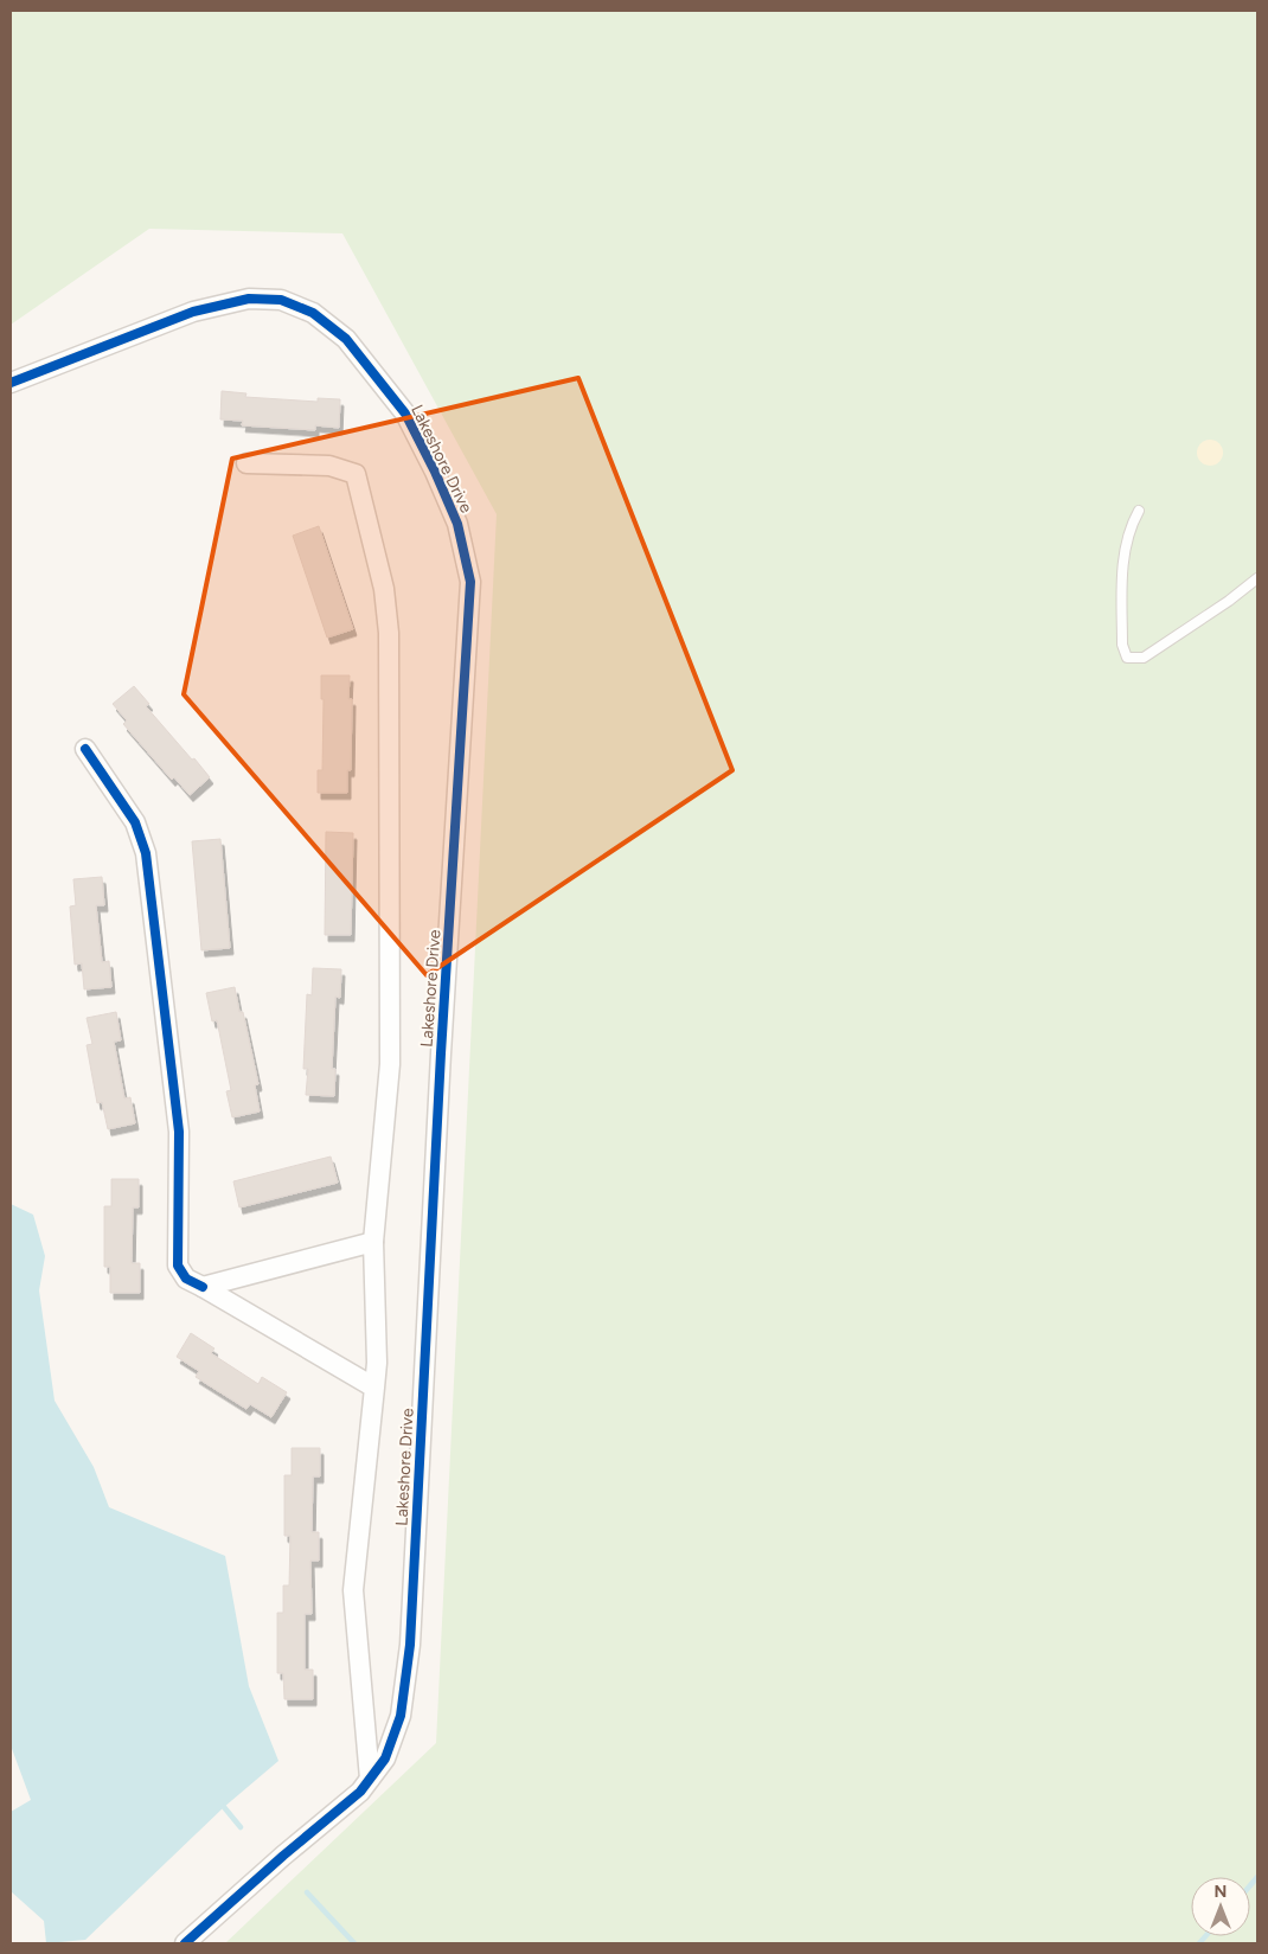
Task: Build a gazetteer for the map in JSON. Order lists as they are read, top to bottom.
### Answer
{
  "streets": {
    "street": ["Lakeshore Drive"]
  },
  "north": "top"
}
